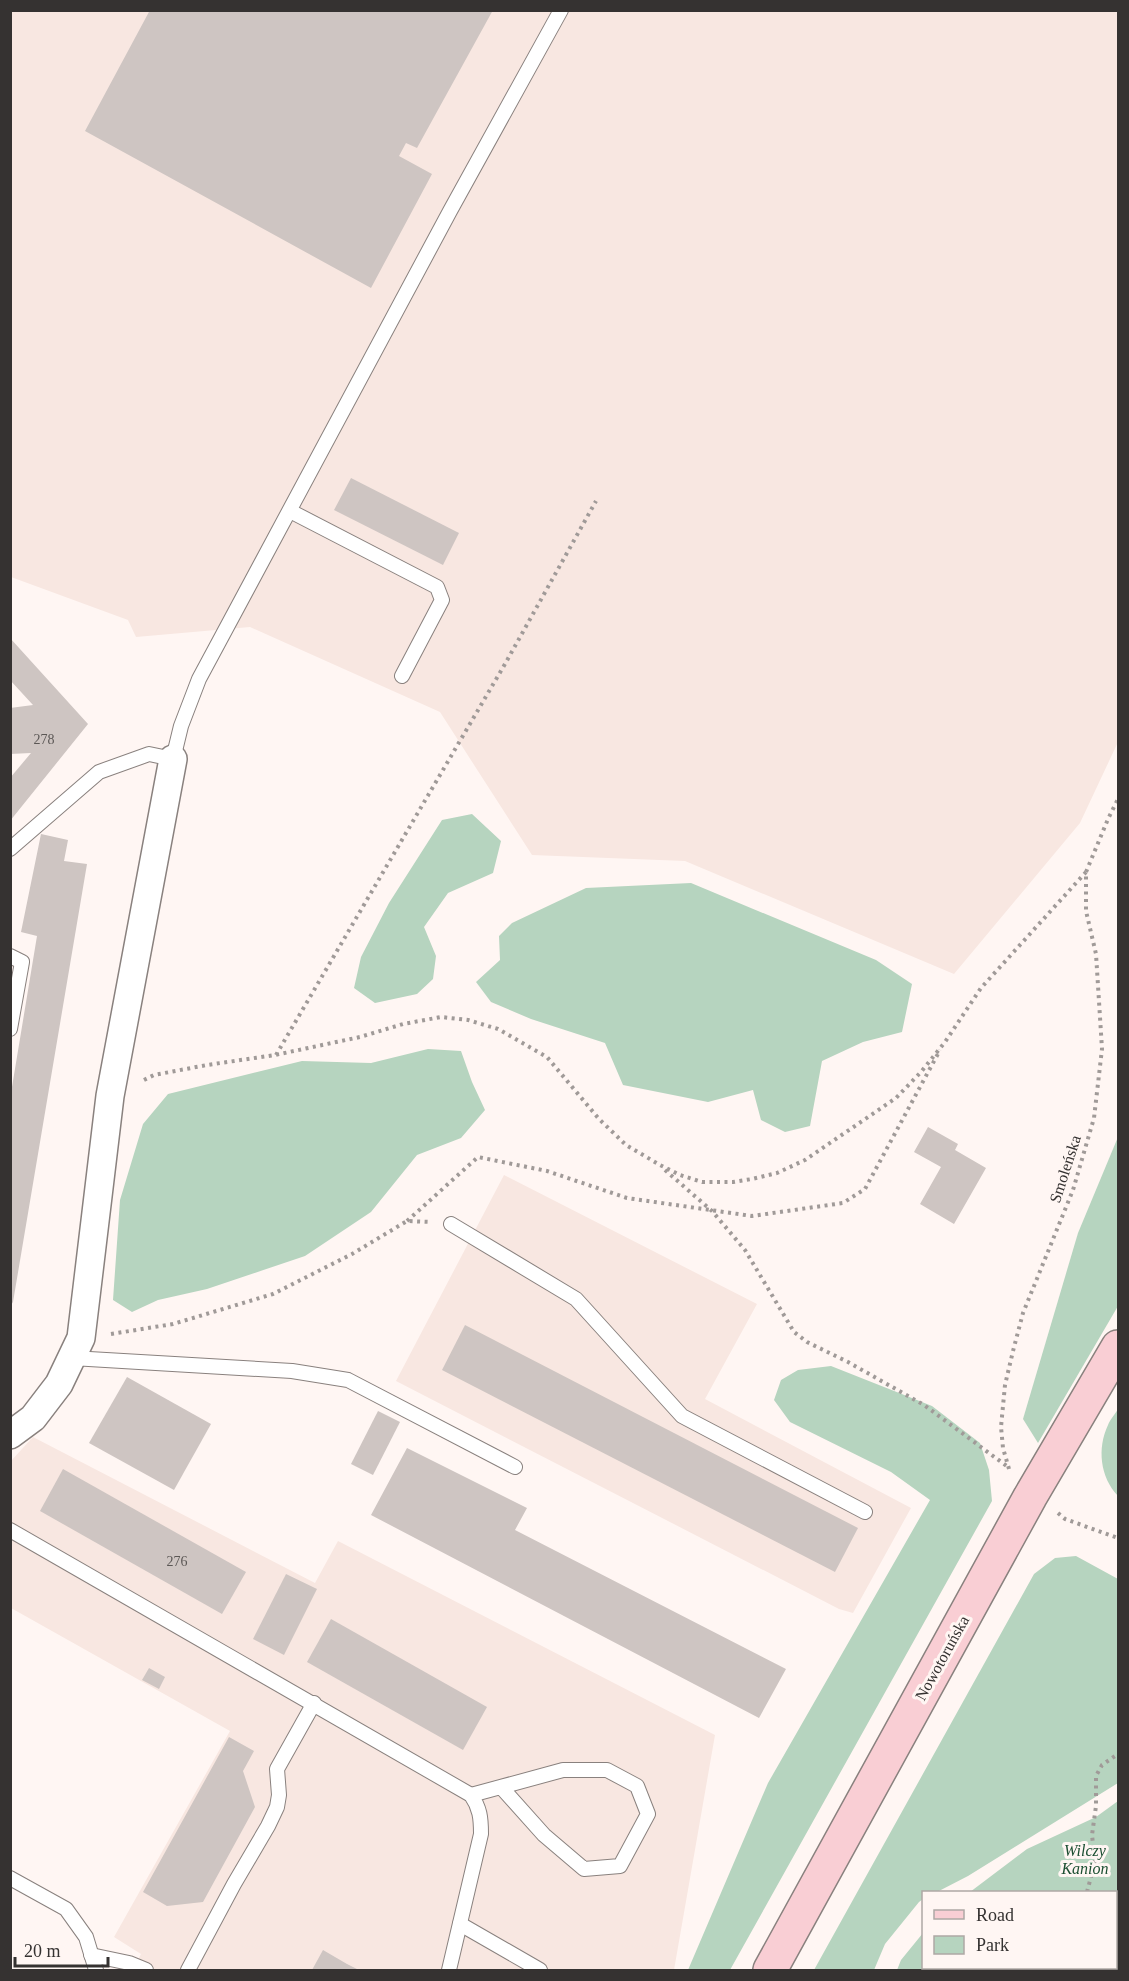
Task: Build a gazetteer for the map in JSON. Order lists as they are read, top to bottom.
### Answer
{
  "streets": {
    "main road": ["Nowotoruńska"],
    "path": ["Smoleńska"]
  },
  "crossings": [
    ["Smoleńska", "Nowotoruńska"]
  ],
  "parks": ["Wilczy Kanion"],
  "house_numbers": ["278", "276"],
  "legend": ["Road", "Park"],
  "scale_bar": "20 m"
}
